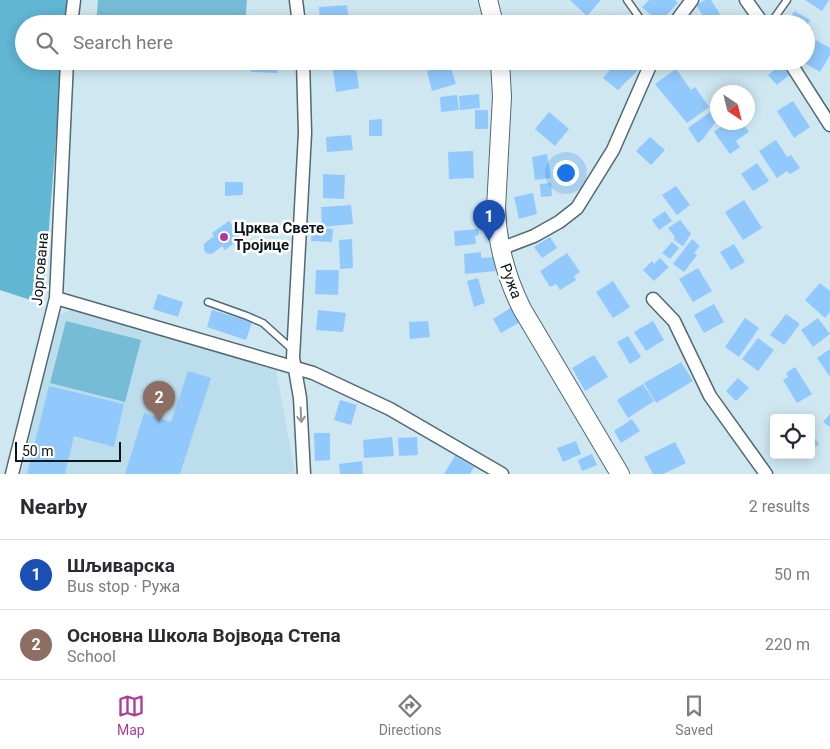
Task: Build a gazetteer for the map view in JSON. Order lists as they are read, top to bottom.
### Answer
{
  "streets": {
    "street": ["Јоргована", "Ружа"]
  },
  "places": ["Црква Свете Тројице"],
  "scale_bar": "50 m",
  "north": "bottom right",
  "page": {
    "search": "Search here",
    "pins": ["1", "2"],
    "scale": "50 m",
    "heading": ["Nearby", "2 results"],
    "list": [
      {
        "mark": "1",
        "name": "Шљиварска",
        "note": "Bus stop · Ружа",
        "value": "50 m"
      },
      {
        "mark": "2",
        "name": "Основна Школа Војвода Степа",
        "note": "School",
        "value": "220 m"
      }
    ],
    "nav": ["Map", "Directions", "Saved"]
  }
}
